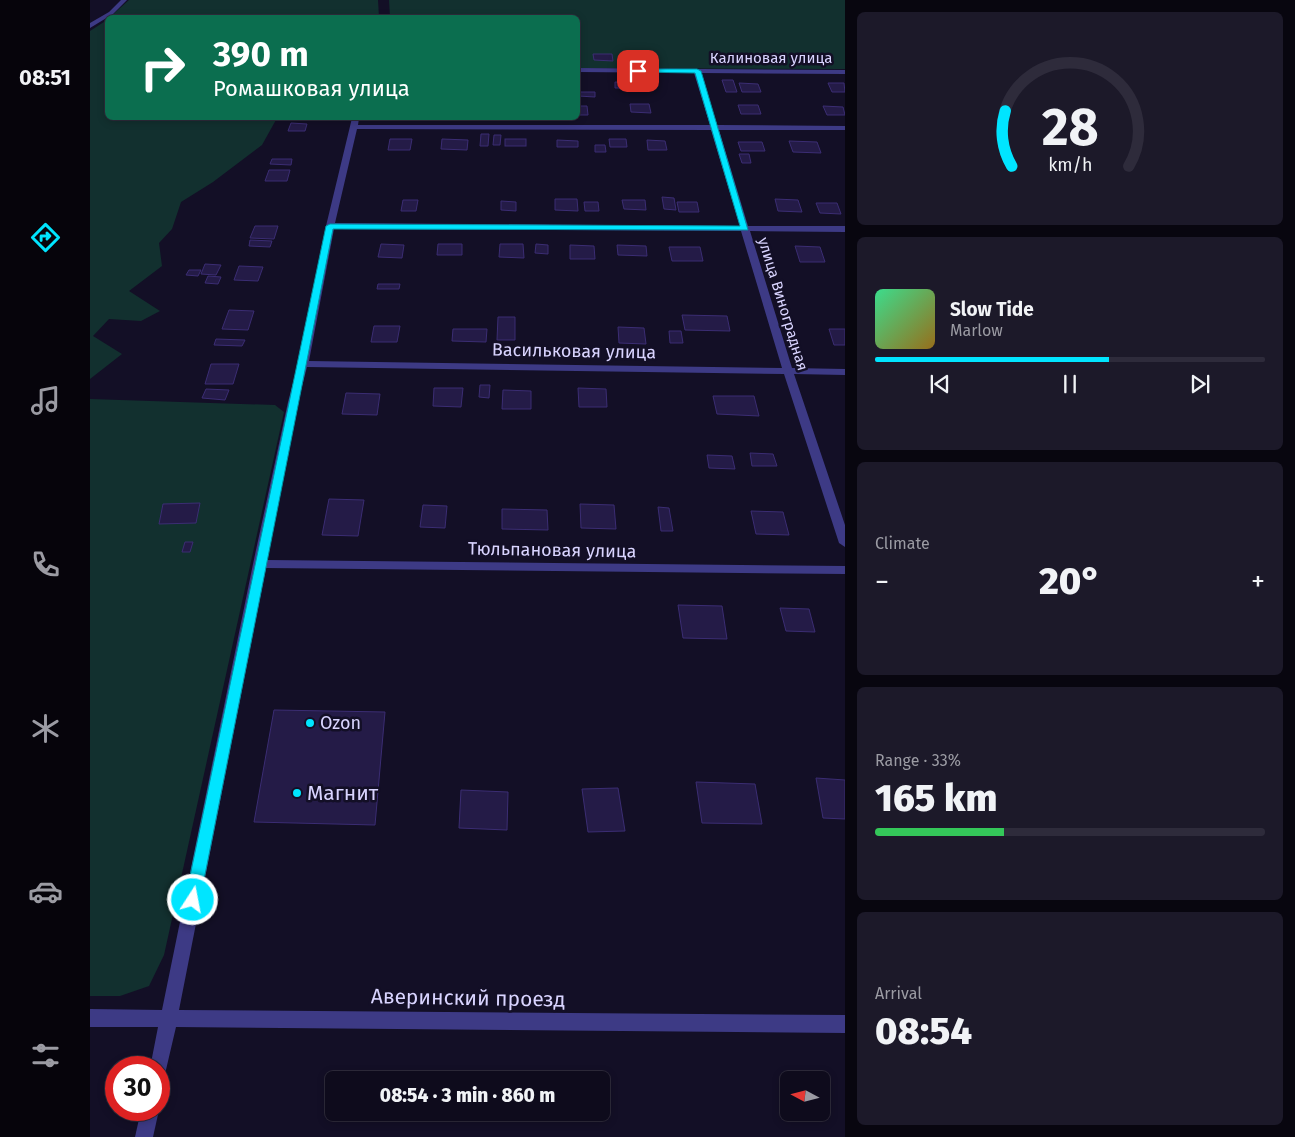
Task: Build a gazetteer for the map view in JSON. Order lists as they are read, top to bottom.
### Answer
{
  "streets": {
    "street": [
      "Калиновая улица",
      "улица Виноградная",
      "Васильковая улица",
      "Тюльпановая улица",
      "Аверинский проезд"
    ]
  },
  "crossings": [
    ["Калиновая улица", "улица Виноградная"],
    ["улица Виноградная", "Васильковая улица"]
  ],
  "places": ["Ozon", "Магнит"],
  "north": "left",
  "page": {
    "tabs": "08:51",
    "turn": ["390 m", "Ромашковая улица"],
    "song": ["Slow Tide", "Marlow"],
    "tile": [
      "Climate",
      ["Range · 33%", "165 km"],
      ["Arrival", "08:54"]
    ],
    "heat": ["−", "20°", "+"],
    "limit": "30",
    "trip": "08:54 · 3 min · 860 m",
    "gauge": ["28", "km/h"]
  }
}
